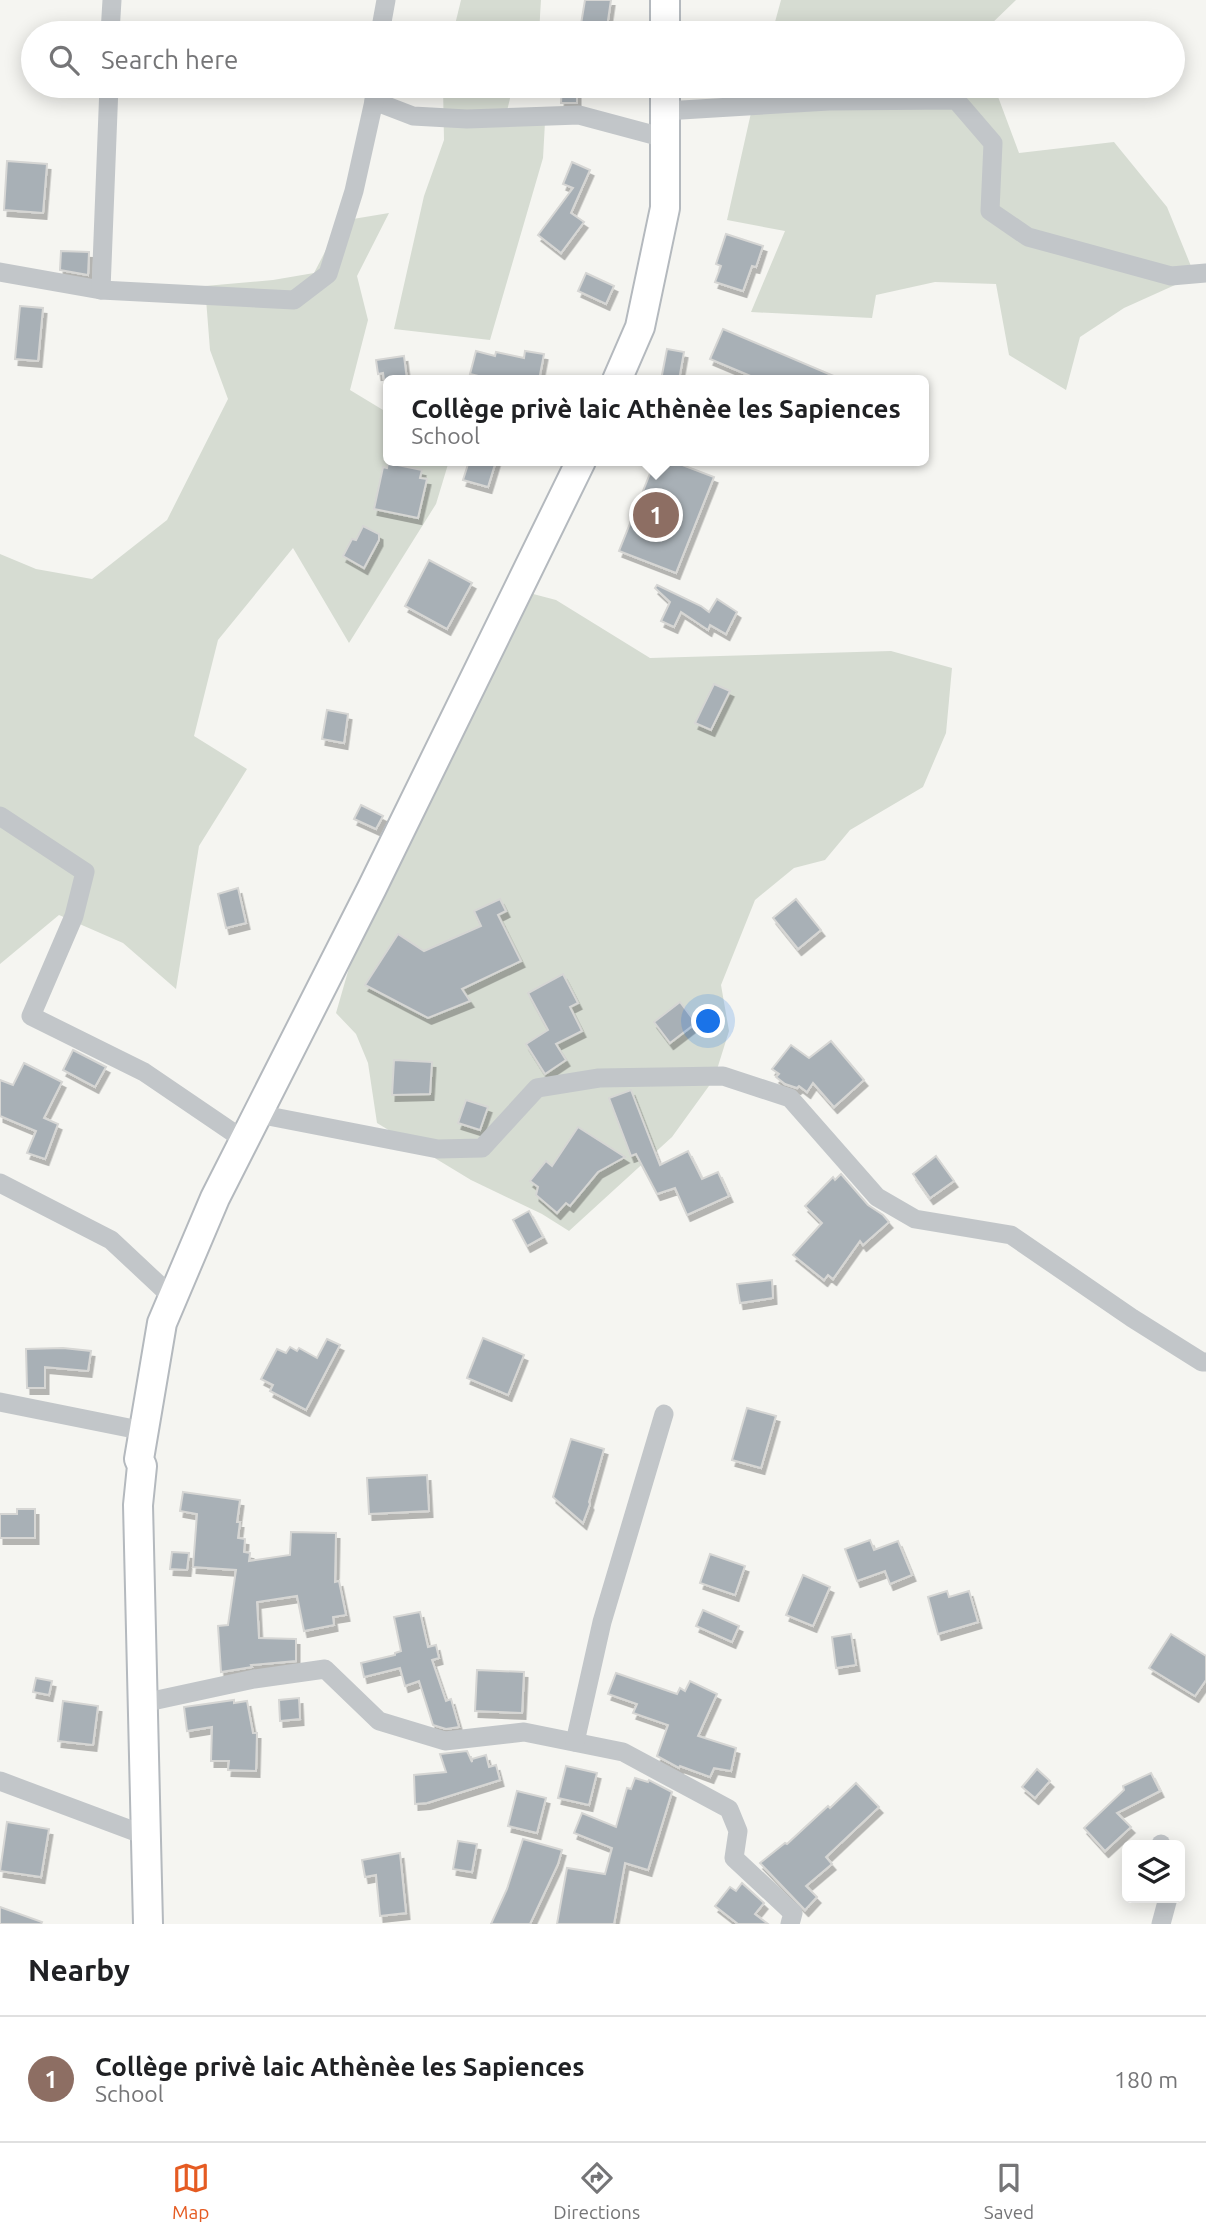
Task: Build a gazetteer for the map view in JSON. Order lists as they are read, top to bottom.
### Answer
{
  "page": {
    "search": "Search here",
    "popup": ["Collège privè laic Athènèe les Sapiences", "School"],
    "pins": "1",
    "heading": "Nearby",
    "list": [
      {
        "mark": "1",
        "name": "Collège privè laic Athènèe les Sapiences",
        "note": "School",
        "value": "180 m"
      }
    ],
    "nav": ["Map", "Directions", "Saved"]
  }
}
